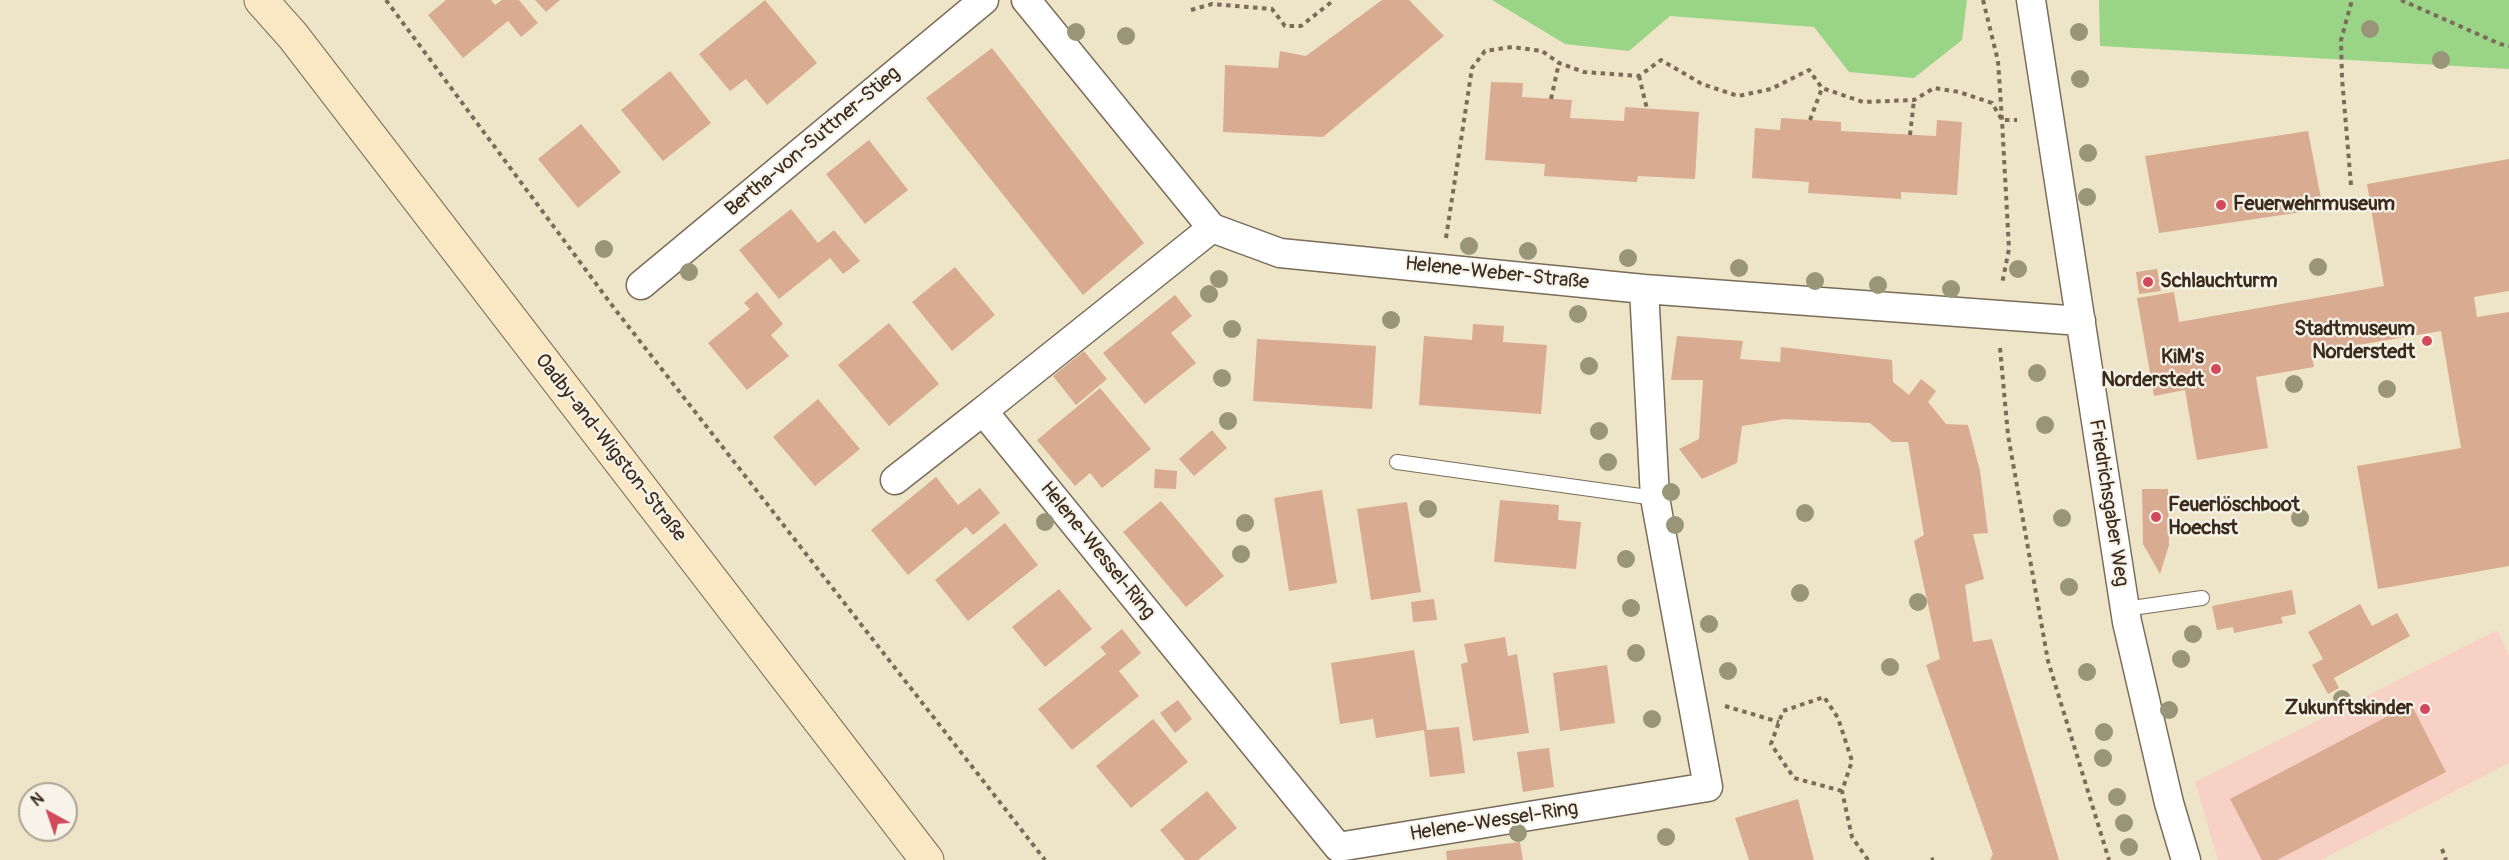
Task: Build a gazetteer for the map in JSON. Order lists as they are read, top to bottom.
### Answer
{
  "streets": {
    "main road": ["Oadby-and-Wigston-Straße"],
    "street": [
      "Bertha-von-Suttner-Stieg",
      "Helene-Weber-Straße",
      "Friedrichsgaber Weg",
      "Helene-Wessel-Ring"
    ]
  },
  "crossings": [
    ["Helene-Weber-Straße", "Friedrichsgaber Weg"],
    ["Helene-Weber-Straße", "Helene-Wessel-Ring"]
  ],
  "places": [
    "Feuerwehrmuseum",
    "Schlauchturm",
    "Stadtmuseum Norderstedt",
    "KiM's Norderstedt",
    "Feuerlöschboot Hoechst",
    "Zukunftskinder"
  ],
  "north": "top left"
}
